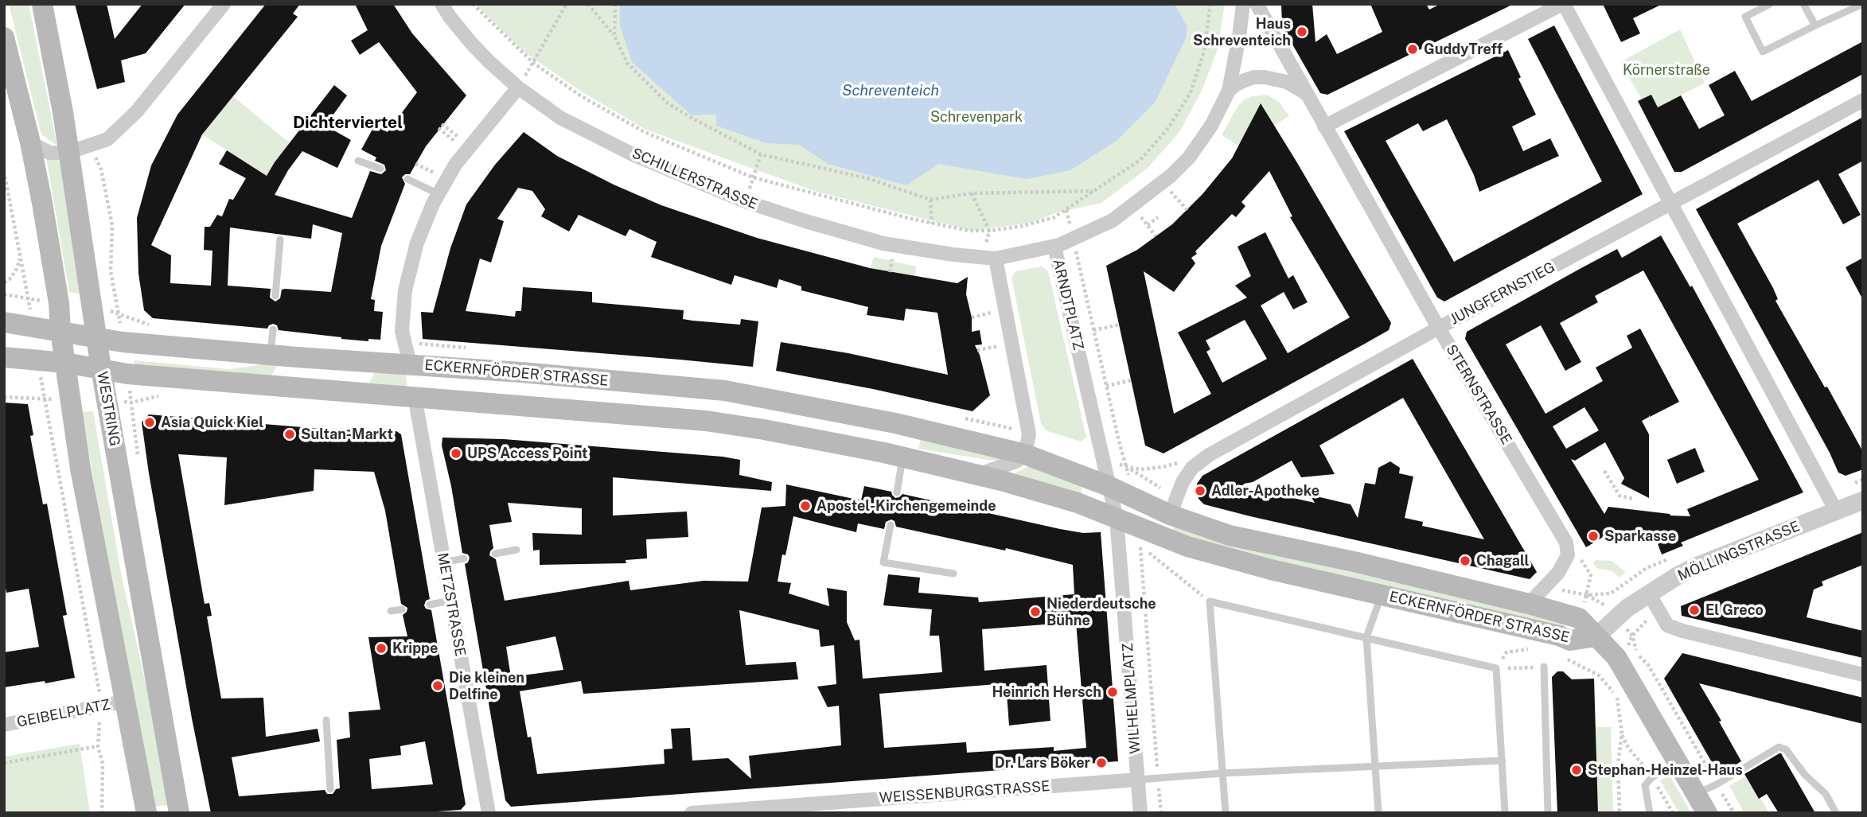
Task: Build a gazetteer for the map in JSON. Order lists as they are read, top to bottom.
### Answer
{
  "streets": {
    "main road": ["ECKERNFÖRDER STRASSE", "WESTRING"],
    "street": [
      "SCHILLERSTRASSE",
      "JUNGFERNSTIEG",
      "ARNDTPLATZ",
      "STERNSTRASSE",
      "MÖLLINGSTRASSE",
      "METZSTRASSE",
      "WILHELMPLATZ",
      "GEIBELPLATZ",
      "WEISSENBURGSTRASSE"
    ]
  },
  "crossings": [
    ["SCHILLERSTRASSE", "ARNDTPLATZ"],
    ["JUNGFERNSTIEG", "ECKERNFÖRDER STRASSE"],
    ["JUNGFERNSTIEG", "STERNSTRASSE"],
    ["ARNDTPLATZ", "ECKERNFÖRDER STRASSE"],
    ["ARNDTPLATZ", "WILHELMPLATZ"],
    ["ECKERNFÖRDER STRASSE", "STERNSTRASSE"],
    ["ECKERNFÖRDER STRASSE", "WESTRING"],
    ["ECKERNFÖRDER STRASSE", "MÖLLINGSTRASSE"],
    ["ECKERNFÖRDER STRASSE", "METZSTRASSE"],
    ["ECKERNFÖRDER STRASSE", "WILHELMPLATZ"],
    ["WILHELMPLATZ", "WEISSENBURGSTRASSE"]
  ],
  "districts": ["Dichterviertel"],
  "water": ["Schreventeich"],
  "parks": ["Körnerstraße", "Schrevenpark"],
  "places": [
    "Haus Schreventeich",
    "GuddyTreff",
    "Asia Quick Kiel",
    "Sultan-Markt",
    "UPS Access Point",
    "Adler-Apotheke",
    "Apostel-Kirchengemeinde",
    "Sparkasse",
    "Chagall",
    "El Greco",
    "Niederdeutsche Bühne",
    "Krippe",
    "Die kleinen Delfine",
    "Heinrich Hersch",
    "Dr. Lars Böker",
    "Stephan-Heinzel-Haus"
  ]
}
